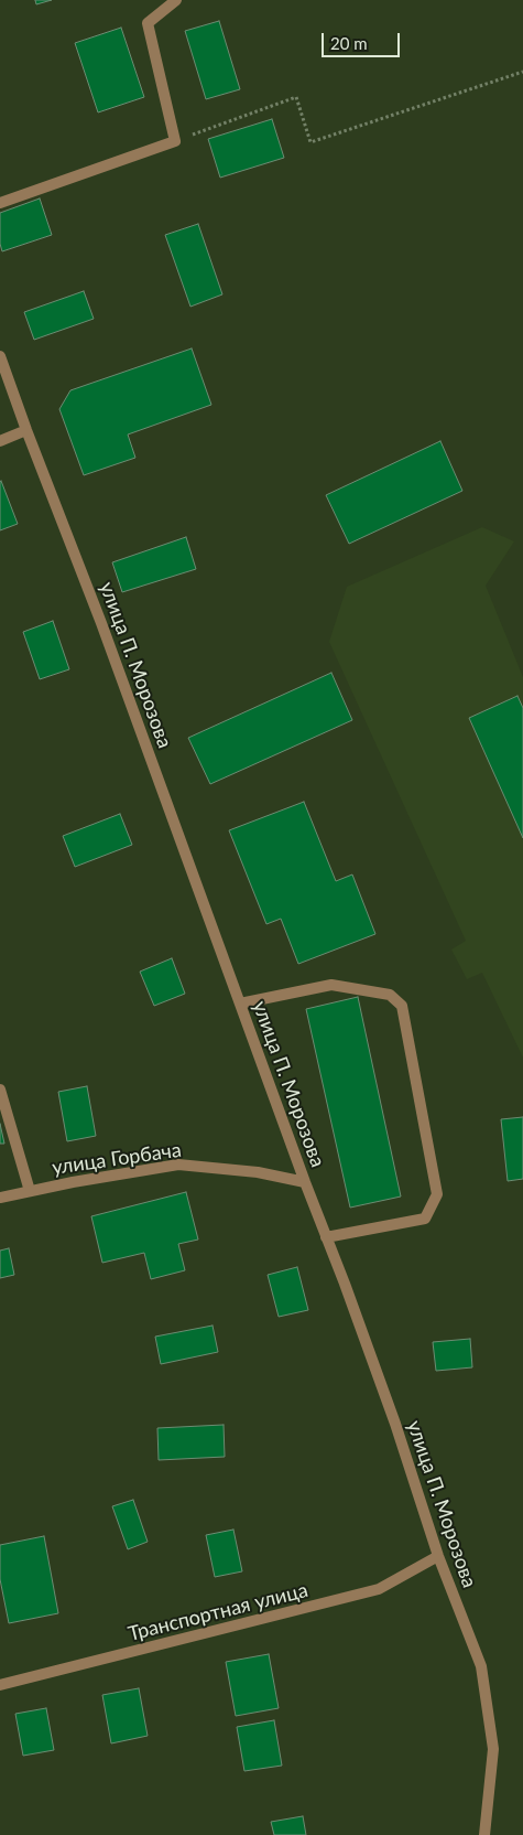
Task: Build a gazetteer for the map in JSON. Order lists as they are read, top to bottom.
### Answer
{
  "streets": {
    "street": ["улица П. Морозова", "улица Горбача", "Транспортная улица"]
  },
  "crossings": [
    ["улица П. Морозова", "улица Горбача"],
    ["улица П. Морозова", "Транспортная улица"]
  ],
  "scale_bar": "20 m"
}
